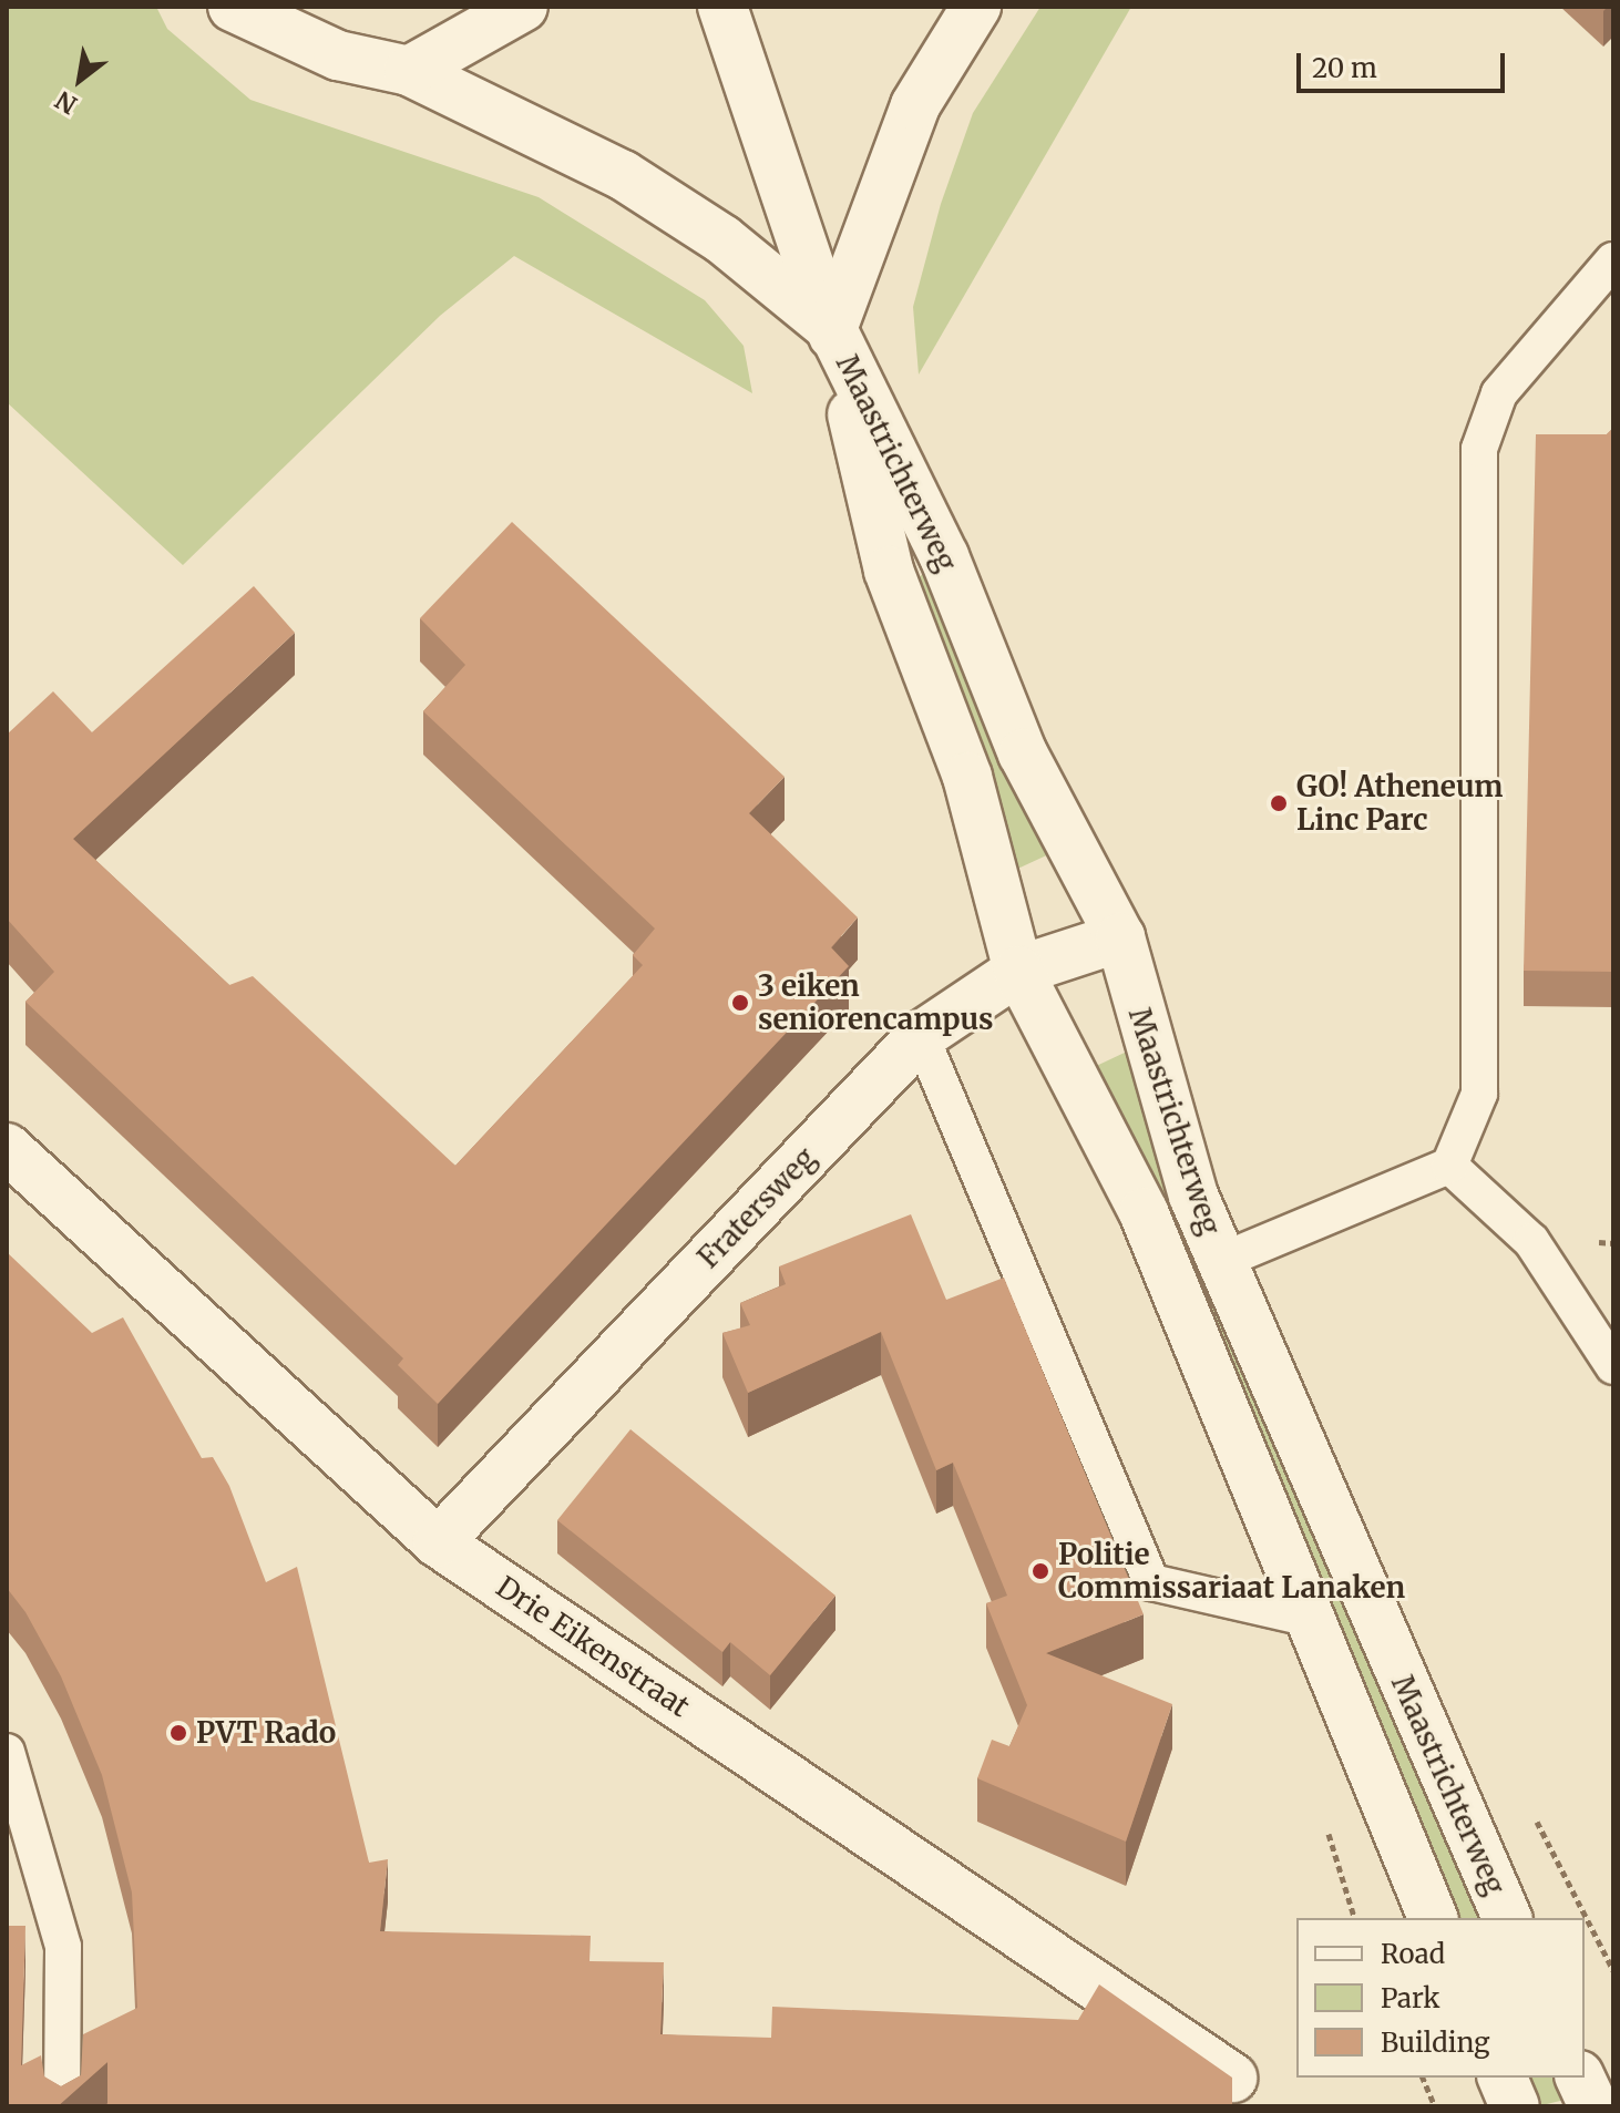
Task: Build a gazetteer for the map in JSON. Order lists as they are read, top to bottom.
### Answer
{
  "streets": {
    "main road": ["Maastrichterweg", "Fratersweg", "Drie Eikenstraat"]
  },
  "crossings": [
    ["Maastrichterweg", "Fratersweg"],
    ["Fratersweg", "Drie Eikenstraat"]
  ],
  "places": [
    "GO! Atheneum Linc Parc",
    "3 eiken seniorencampus",
    "Politie Commissariaat Lanaken",
    "PVT Rado"
  ],
  "legend": ["Road", "Park", "Building"],
  "scale_bar": "20 m",
  "north": "bottom left"
}
